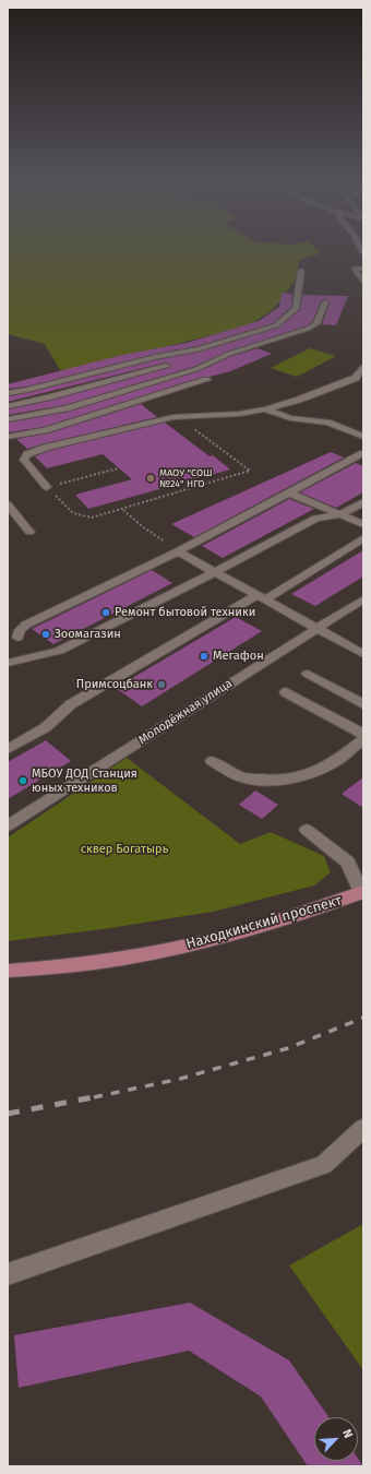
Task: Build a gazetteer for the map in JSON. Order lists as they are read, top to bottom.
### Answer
{
  "streets": {
    "main road": ["Находкинский проспект"],
    "street": ["Молодёжная улица"]
  },
  "parks": ["сквер Богатырь"],
  "places": [
    "МАОУ \"СОШ №24\" НГО",
    "Ремонт бытовой техники",
    "Зоомагазин",
    "Мегафон",
    "Примсоцбанк",
    "МБОУ ДОД Станция юных техников"
  ],
  "north": "top right"
}
